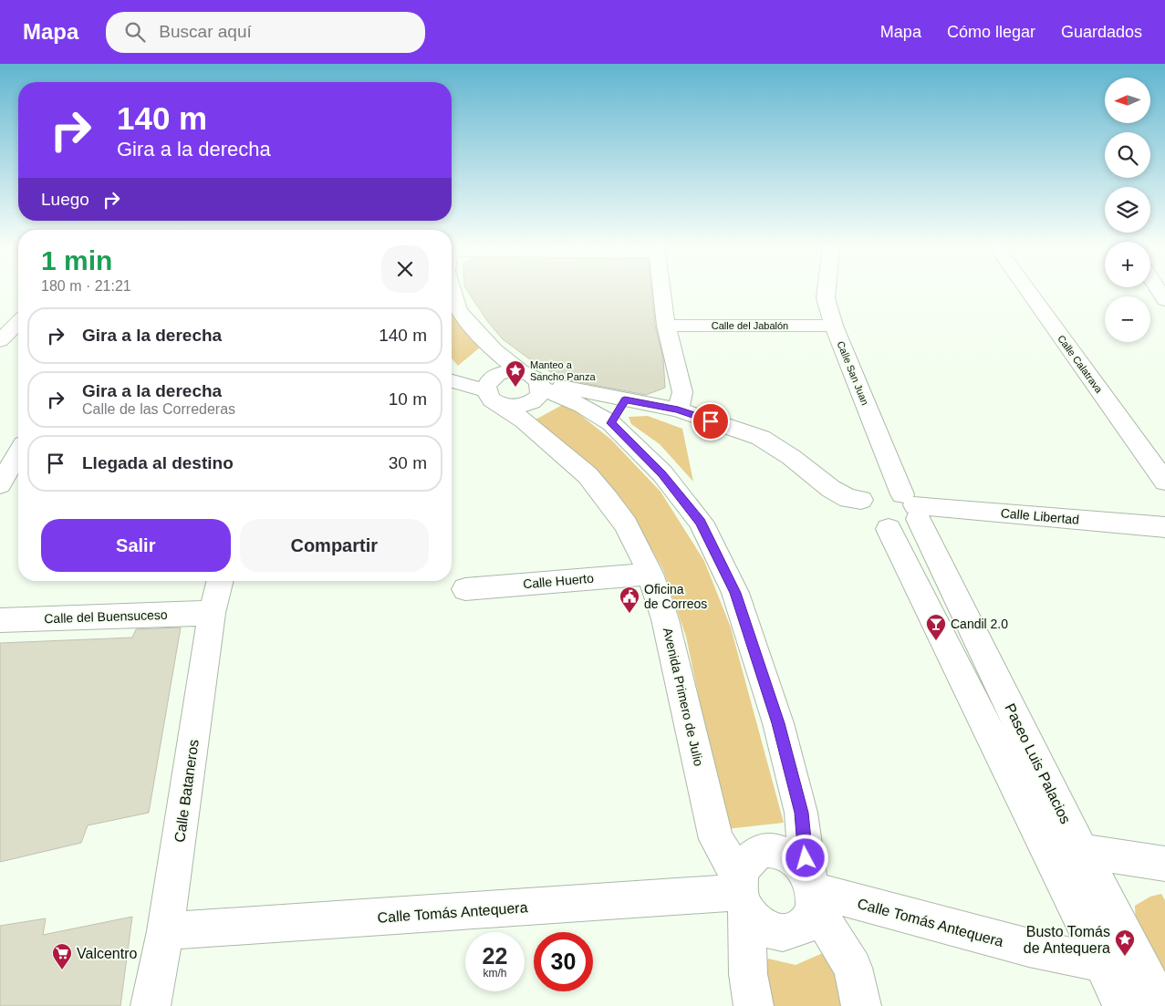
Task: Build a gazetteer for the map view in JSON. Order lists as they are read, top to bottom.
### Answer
{
  "streets": {
    "street": [
      "Calle del Jabalón",
      "Calle Calatrava",
      "Calle San Juan",
      "Calle Libertad",
      "Calle Huerto",
      "Calle del Buensuceso",
      "Avenida Primero de Julio",
      "Paseo Luis Palacios",
      "Calle Bataneros",
      "Calle Tomás Antequera"
    ]
  },
  "crossings": [
    ["Calle del Jabalón", "Calle San Juan"],
    ["Calle San Juan", "Calle Libertad"],
    ["Calle San Juan", "Paseo Luis Palacios"],
    ["Calle Libertad", "Paseo Luis Palacios"],
    ["Calle Huerto", "Avenida Primero de Julio"],
    ["Calle del Buensuceso", "Calle Bataneros"],
    ["Avenida Primero de Julio", "Calle Tomás Antequera"],
    ["Paseo Luis Palacios", "Calle Tomás Antequera"],
    ["Calle Bataneros", "Calle Tomás Antequera"]
  ],
  "places": {
    "place": ["Manteo a Sancho Panza", "Busto Tomás de Antequera"],
    "public building": ["Oficina de Correos"],
    "bar": ["Candil 2.0"],
    "supermarket": ["Valcentro"]
  },
  "north": "left",
  "page": {
    "header": "Mapa",
    "search": "Buscar aquí",
    "nav": ["Mapa", "Cómo llegar", "Guardados"],
    "map_buttons": ["+", "−"],
    "turn": ["140 m", "Gira a la derecha"],
    "then": "Luego",
    "heading": ["1 min", "180 m · 21:21"],
    "list": [
      {
        "name": "Gira a la derecha",
        "value": "140 m"
      },
      {
        "name": "Gira a la derecha",
        "note": "Calle de las Correderas",
        "value": "10 m"
      },
      {
        "name": "Llegada al destino",
        "value": "30 m"
      }
    ],
    "buttons": ["Salir", "Compartir"],
    "speed": "22 km/h",
    "limit": "30"
  }
}
